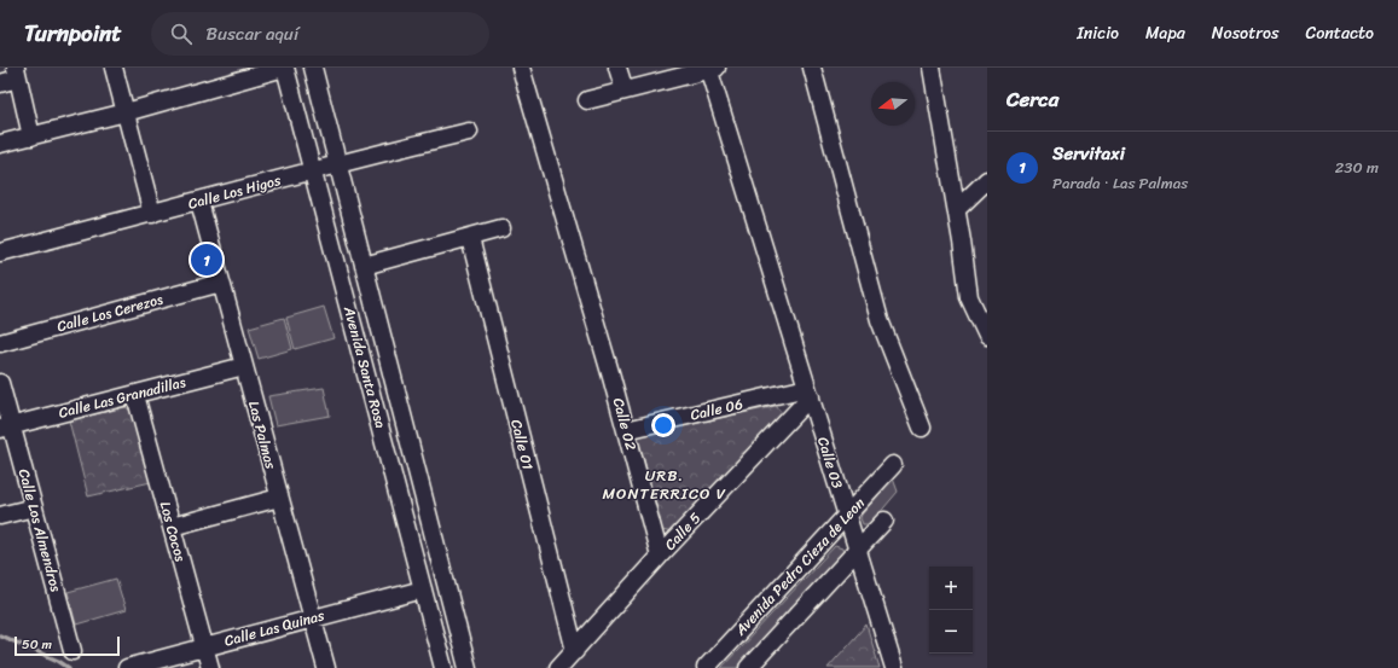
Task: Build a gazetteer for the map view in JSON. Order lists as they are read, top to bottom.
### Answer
{
  "streets": {
    "street": [
      "Calle Los Higos",
      "Calle Los Cerezos",
      "Avenida Santa Rosa",
      "Calle Las Granadillas",
      "Calle 06",
      "Calle 02",
      "Las Palmas",
      "Calle 01",
      "Calle 03",
      "Calle Los Almendros",
      "Los Cocos",
      "Calle 5",
      "Avenida Pedro Cieza de Leon",
      "Calle Las Quinas"
    ]
  },
  "crossings": [
    ["Calle Los Higos", "Avenida Santa Rosa"],
    ["Calle Los Higos", "Las Palmas"],
    ["Calle Los Cerezos", "Las Palmas"],
    ["Avenida Santa Rosa", "Calle Las Quinas"],
    ["Calle Las Granadillas", "Las Palmas"],
    ["Calle Las Granadillas", "Calle Los Almendros"],
    ["Calle Las Granadillas", "Los Cocos"],
    ["Calle 06", "Calle 02"],
    ["Calle 06", "Calle 03"],
    ["Calle 06", "Calle 5"],
    ["Calle 02", "Calle 5"],
    ["Las Palmas", "Calle Las Quinas"],
    ["Calle 01", "Calle 5"],
    ["Calle 03", "Calle 5"],
    ["Calle 03", "Avenida Pedro Cieza de Leon"],
    ["Los Cocos", "Calle Las Quinas"]
  ],
  "districts": ["URB. MONTERRICO V"],
  "scale_bar": "50 m",
  "north": "left",
  "page": {
    "header": "Turnpoint",
    "search": "Buscar aquí",
    "nav": [
      "Inicio",
      "Mapa",
      "Nosotros",
      "Contacto"
    ],
    "heading": "Cerca",
    "list": [
      {
        "mark": "1",
        "name": "Servitaxi",
        "note": "Parada · Las Palmas",
        "value": "230 m"
      }
    ],
    "pins": "1",
    "map_buttons": ["+", "−"],
    "scale": "50 m"
  }
}
